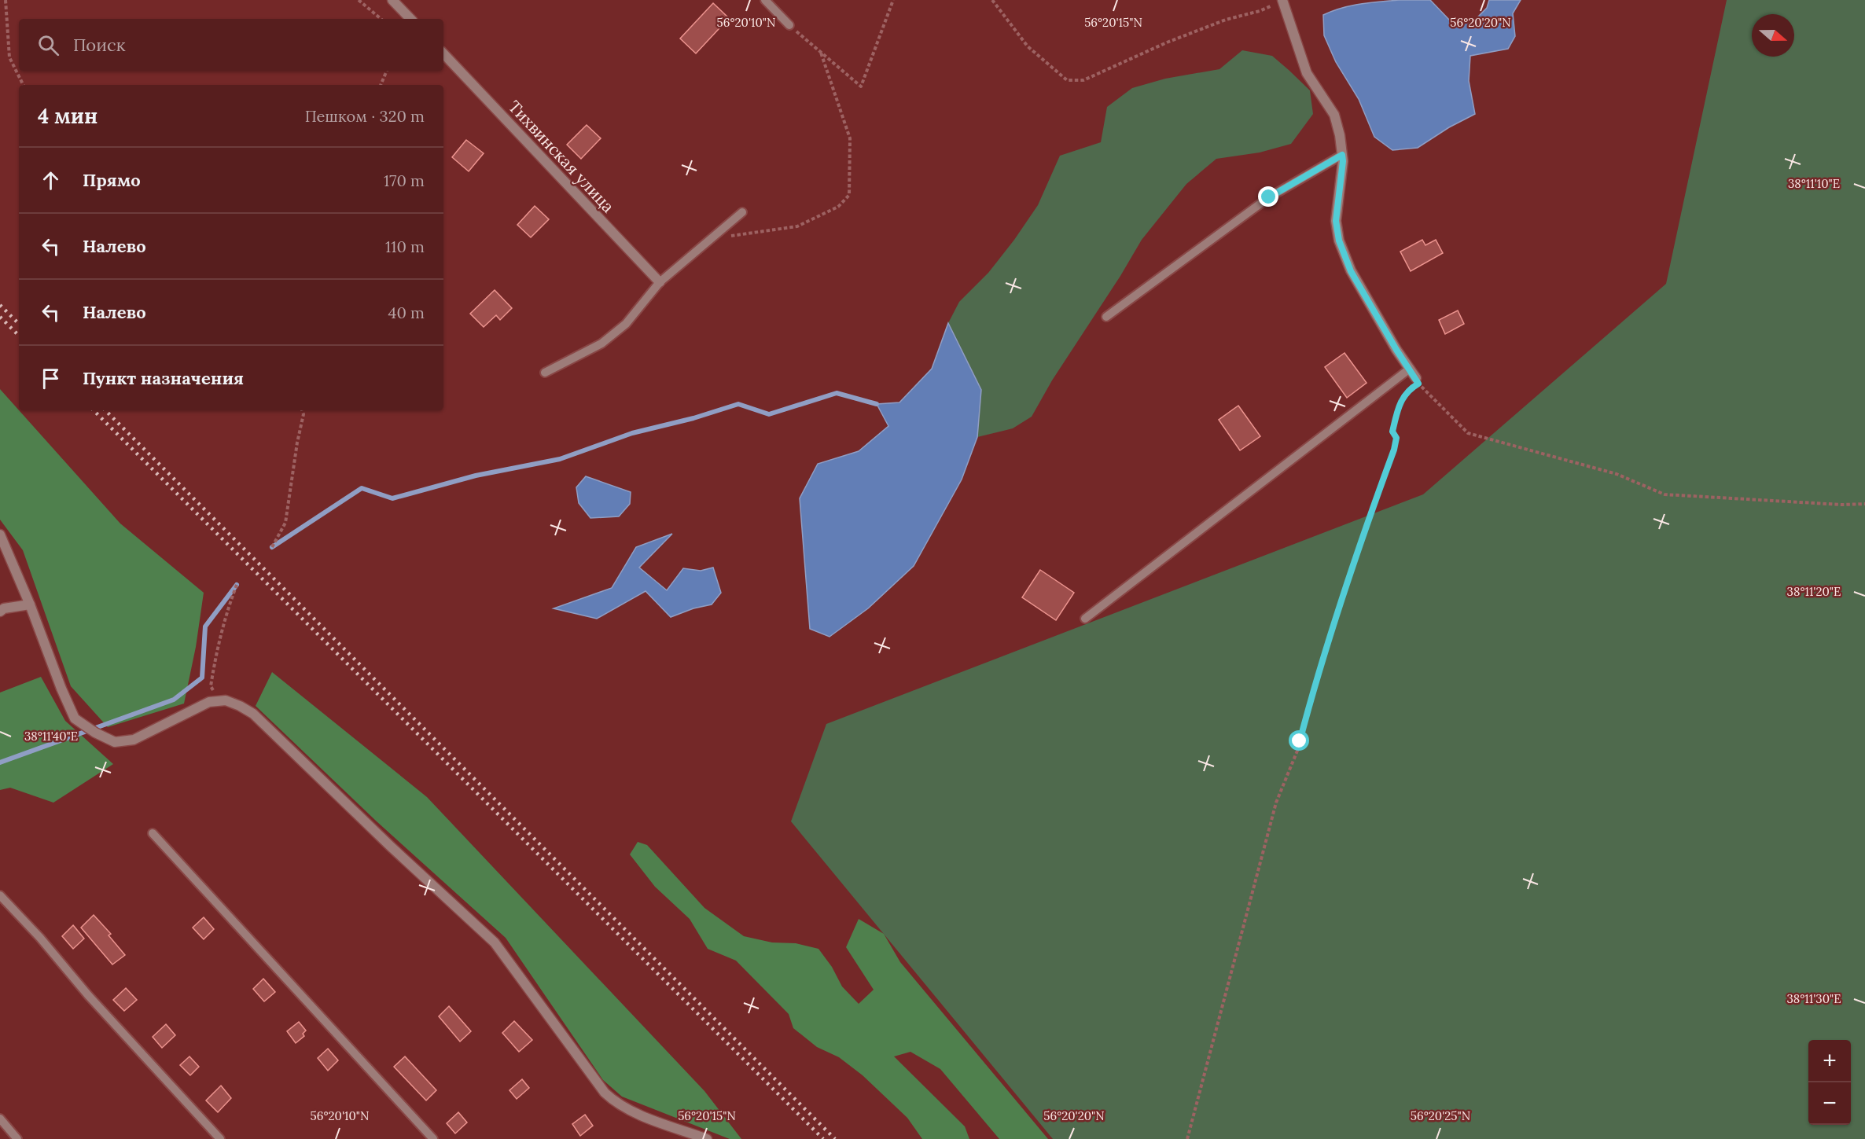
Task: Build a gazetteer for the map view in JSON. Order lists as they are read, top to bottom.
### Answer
{
  "streets": {
    "street": ["Тихвинская улица"]
  },
  "north": "right",
  "page": {
    "search": "Поиск",
    "heading": ["4 мин", "Пешком · 320 m"],
    "list": [
      ["Прямо", "170 m"],
      ["Налево", "110 m"],
      ["Налево", "40 m"],
      "Пункт назначения"
    ],
    "map_buttons": ["+", "−"]
  },
  "coordinates": [
    "56°20'10\"N",
    "56°20'15\"N",
    "56°20'20\"N",
    "38°11'10\"E",
    "38°11'20\"E",
    "38°11'40\"E",
    "38°11'30\"E",
    "56°20'25\"N"
  ]
}
